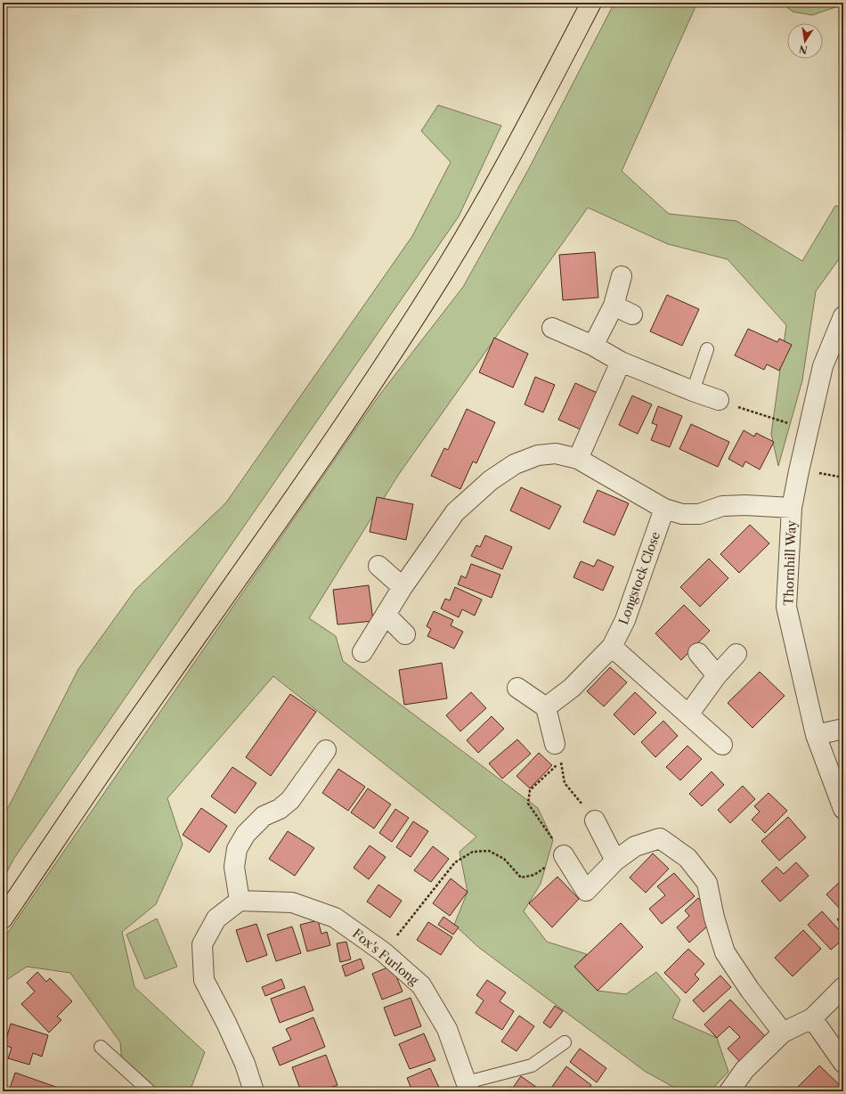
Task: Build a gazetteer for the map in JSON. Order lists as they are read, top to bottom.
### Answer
{
  "streets": {
    "street": ["Thornhill Way", "Longstock Close", "Fox's Furlong"]
  },
  "north": "bottom"
}
